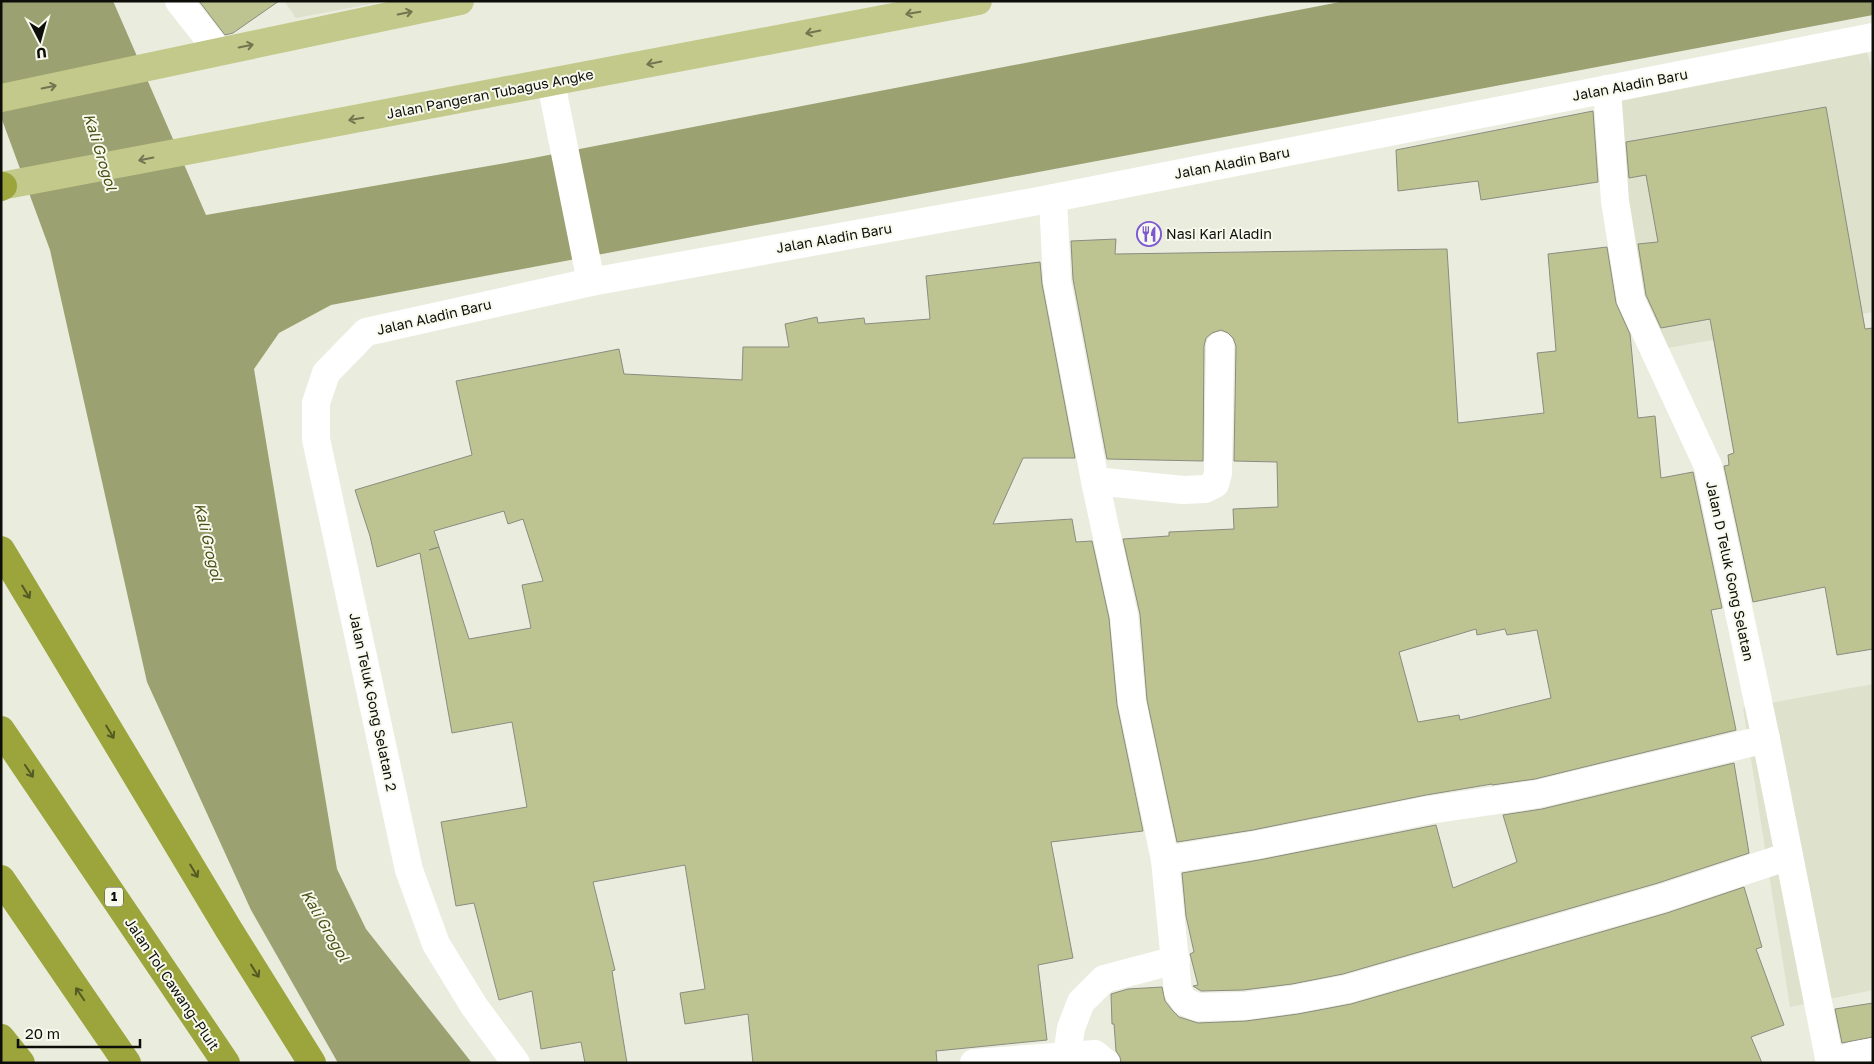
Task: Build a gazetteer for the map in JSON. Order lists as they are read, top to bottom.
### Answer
{
  "streets": {
    "highway": ["1", "Jalan Tol Cawang–Pluit"],
    "main road": ["Jalan Pangeran Tubagus Angke"],
    "street": ["Jalan Aladin Baru", "Jalan D Teluk Gong Selatan", "Jalan Teluk Gong Selatan 2"]
  },
  "crossings": [
    ["Jalan Aladin Baru", "Jalan D Teluk Gong Selatan"],
    ["Jalan Aladin Baru", "Jalan Teluk Gong Selatan 2"]
  ],
  "water": ["Kali Grogol"],
  "places": {
    "restaurant": ["Nasi Kari Aladin"]
  },
  "scale_bar": "20 m",
  "north": "bottom"
}
